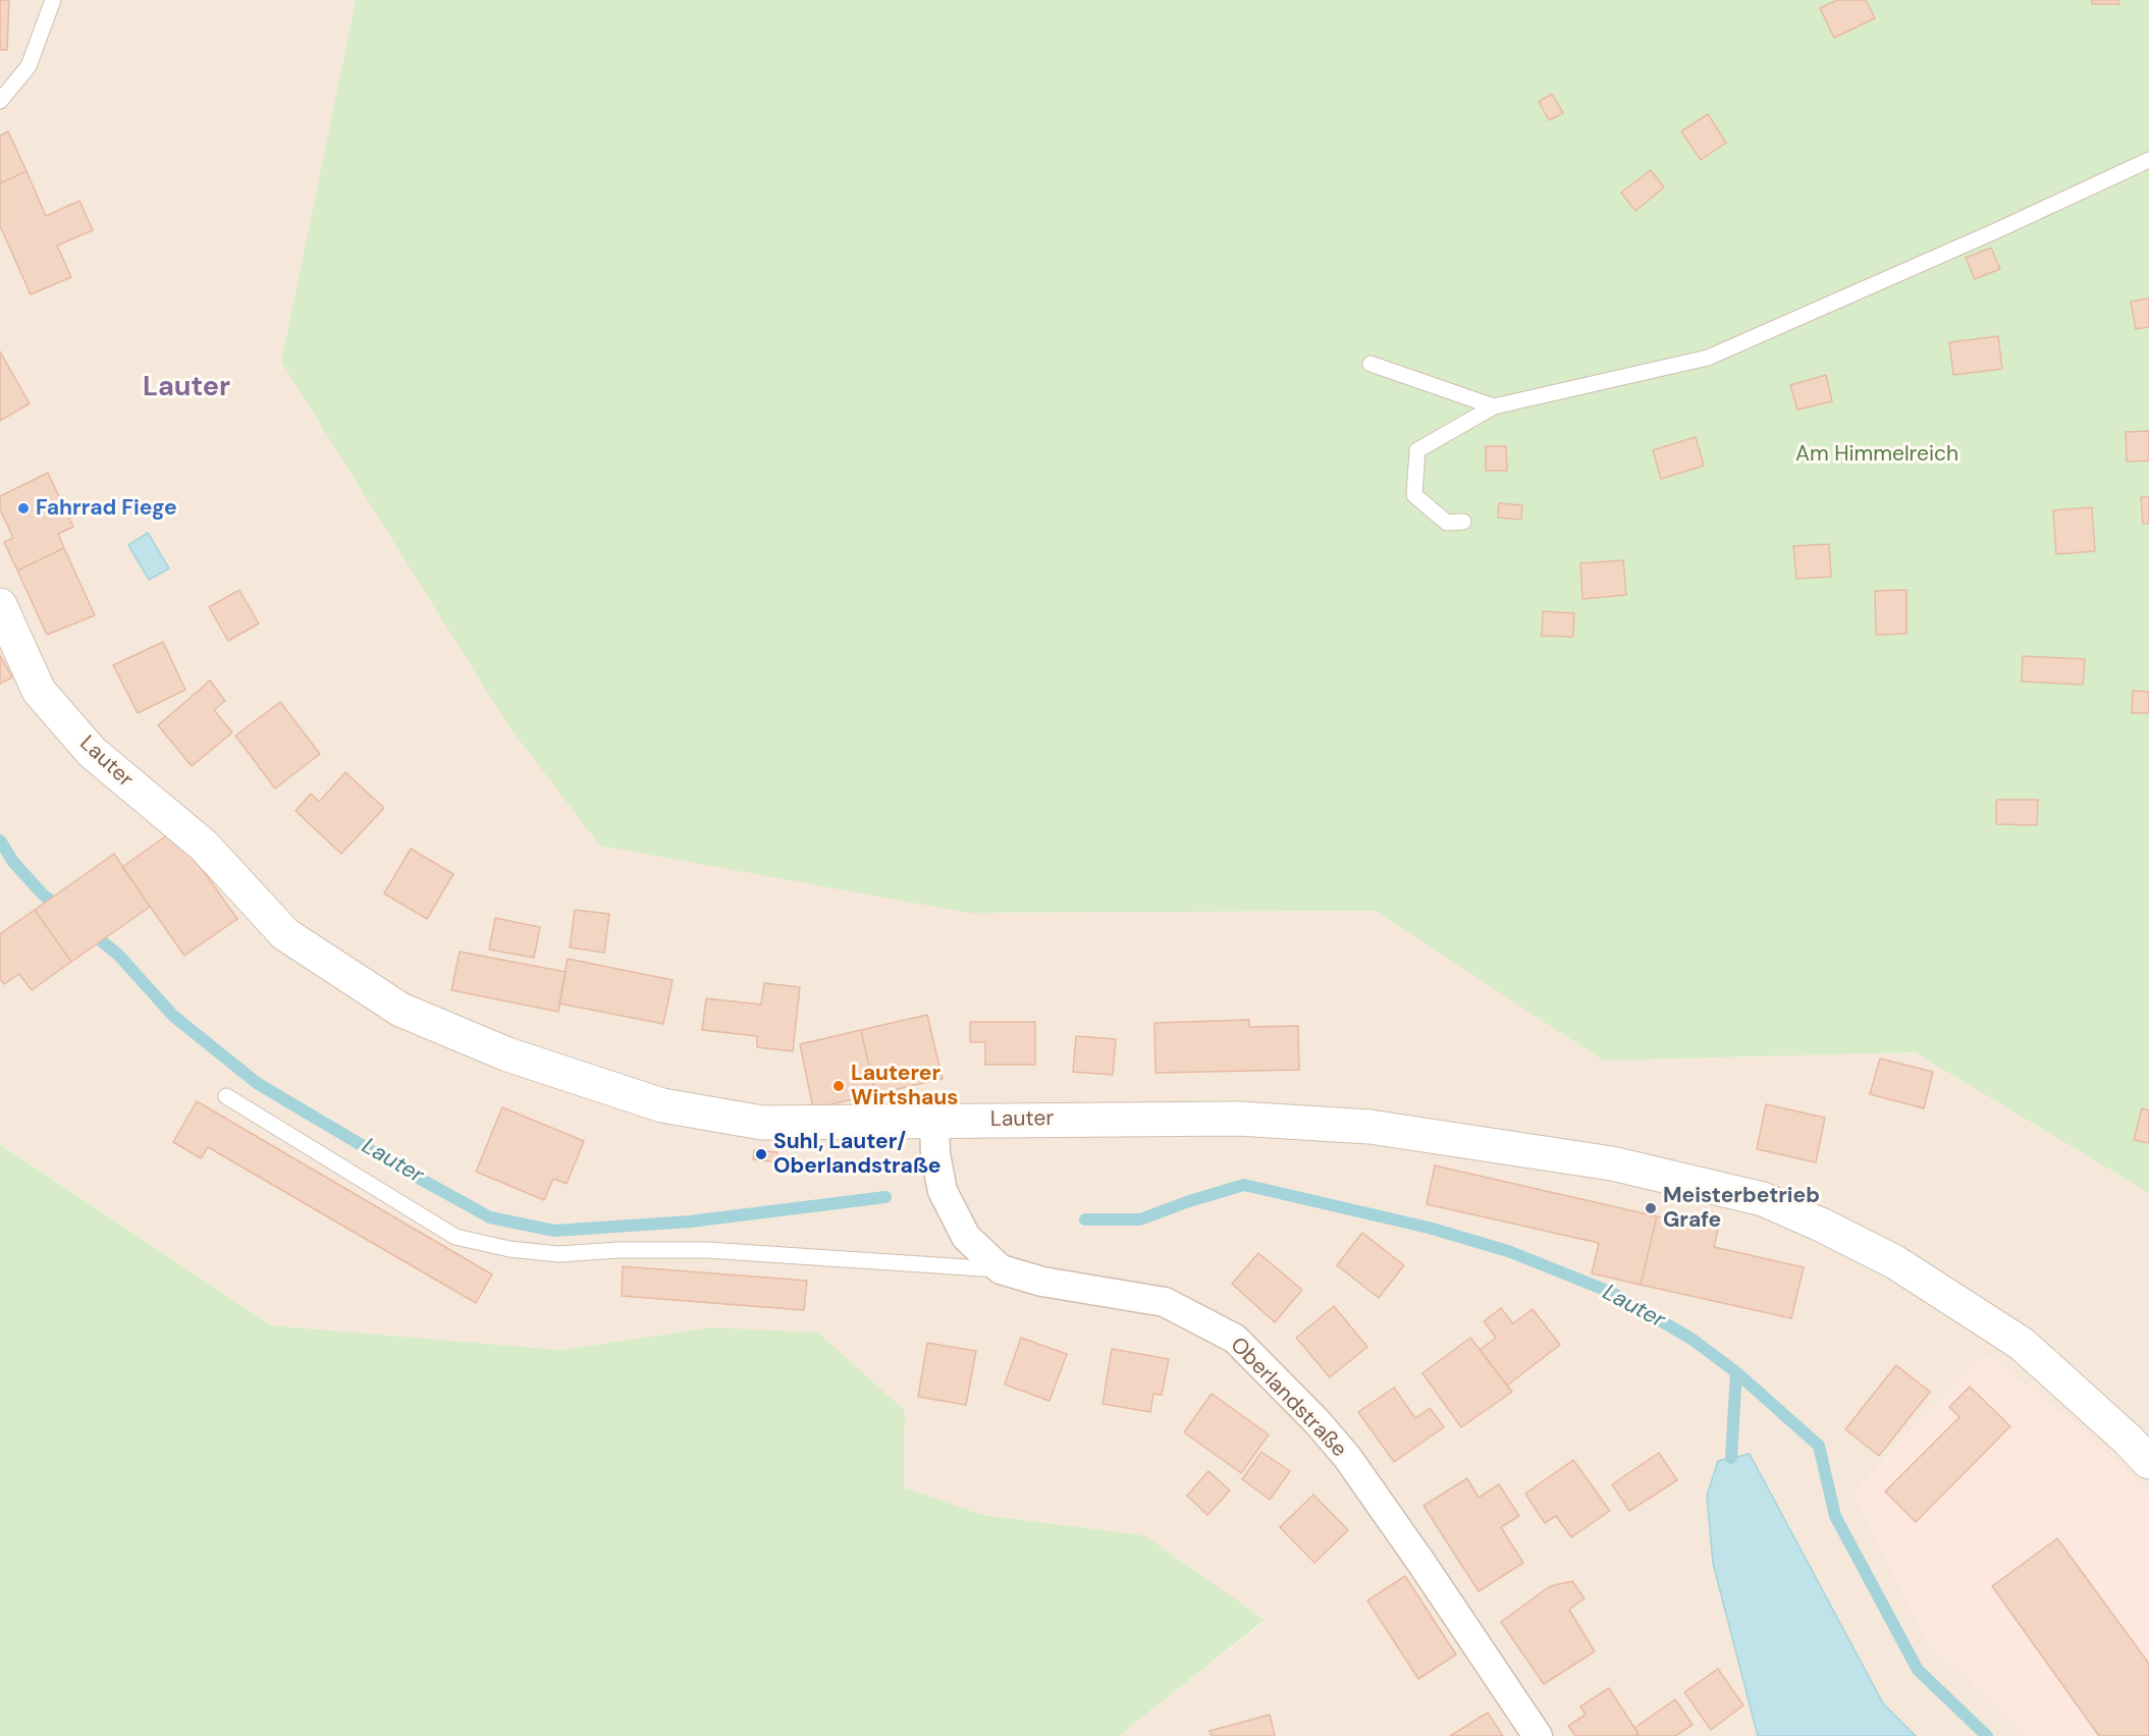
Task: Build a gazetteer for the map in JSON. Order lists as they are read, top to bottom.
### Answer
{
  "streets": {
    "street": ["Lauter", "Oberlandstraße"]
  },
  "crossings": [
    ["Lauter", "Oberlandstraße"]
  ],
  "districts": ["Lauter"],
  "water": ["Lauter"],
  "parks": ["Am Himmelreich"],
  "places": [
    "Fahrrad Fiege",
    "Lauterer Wirtshaus",
    "Suhl, Lauter/ Oberlandstraße",
    "Meisterbetrieb Grafe"
  ]
}
